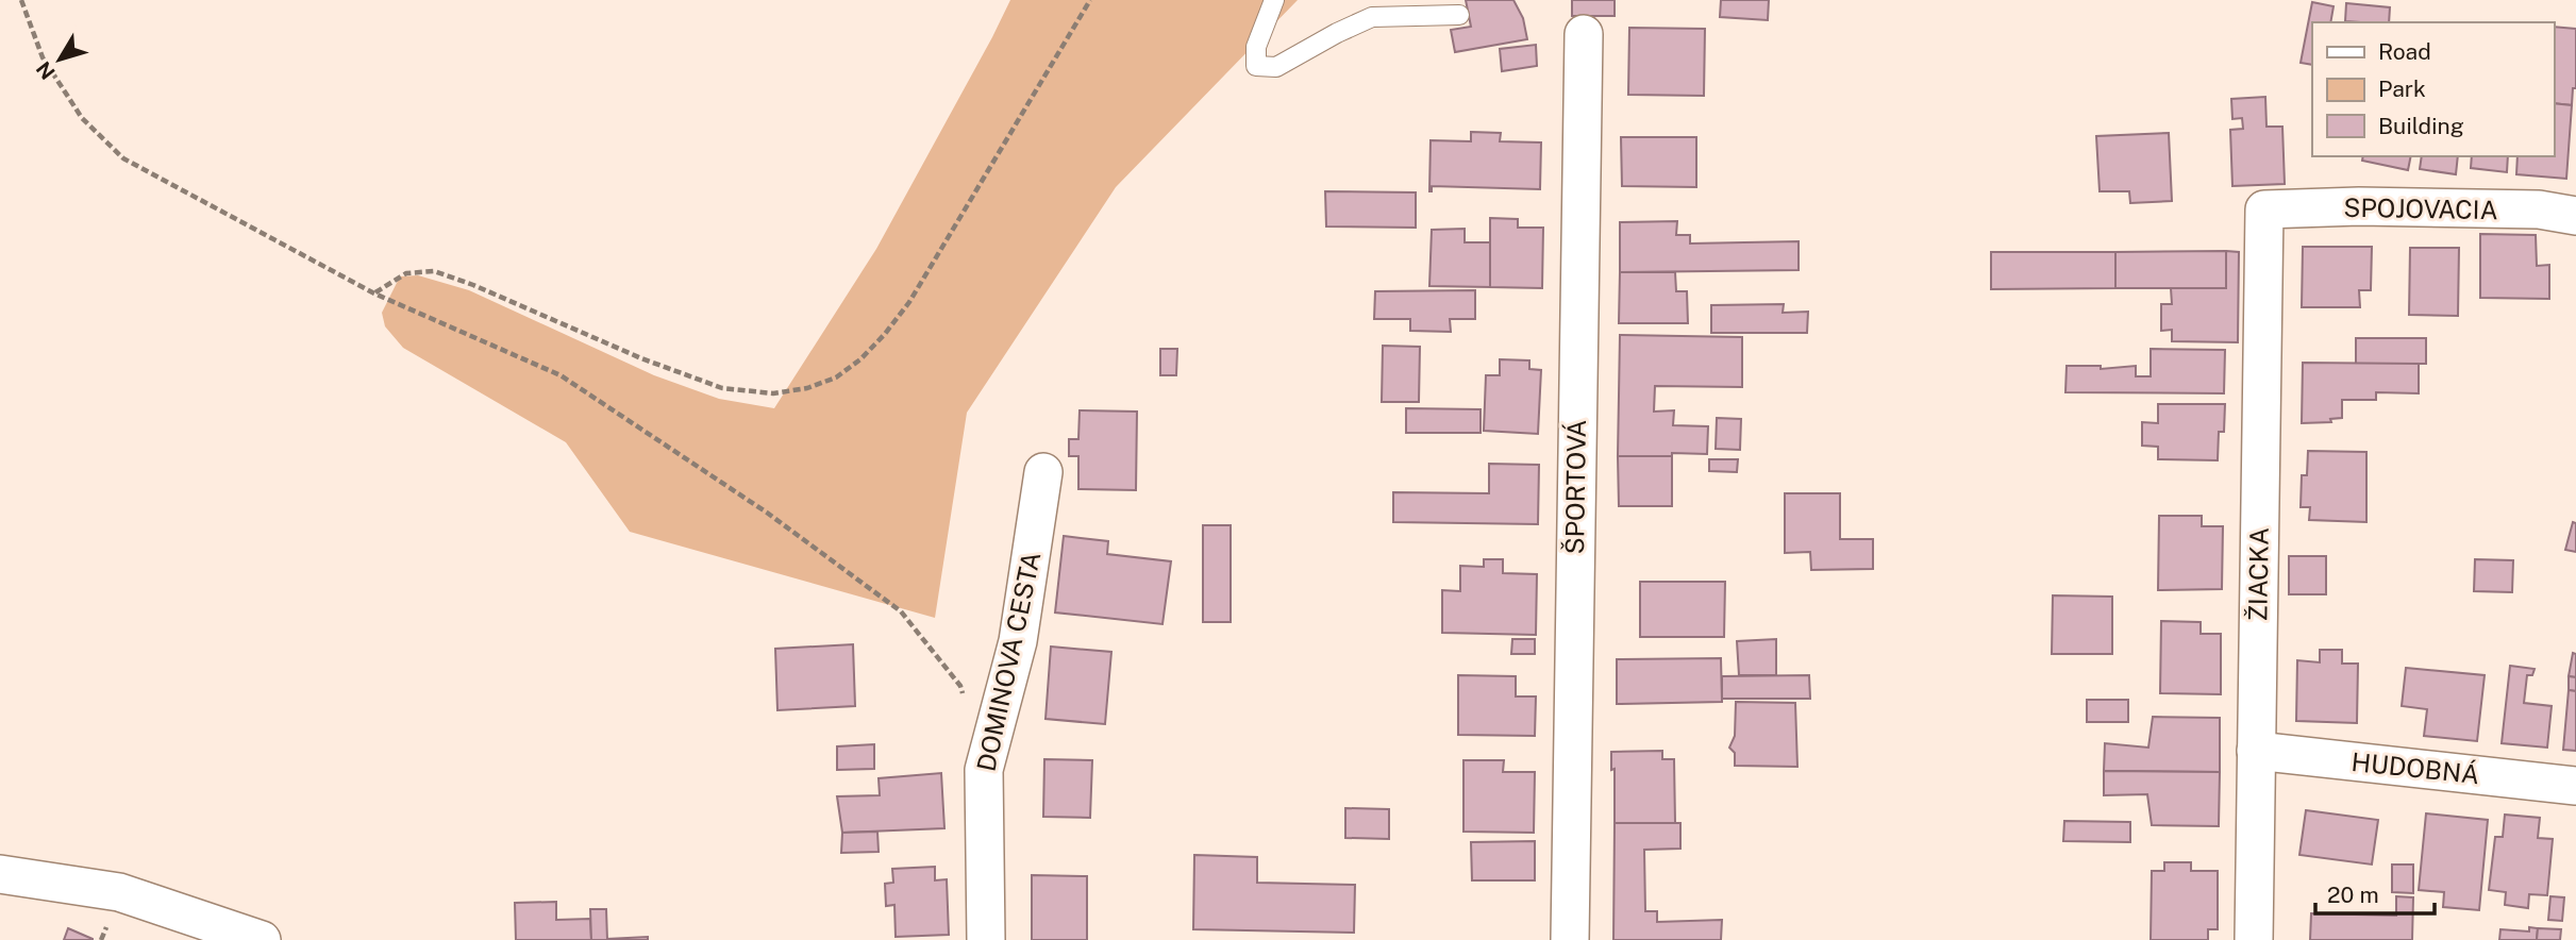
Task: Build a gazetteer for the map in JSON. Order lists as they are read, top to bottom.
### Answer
{
  "streets": {
    "street": [
      "SPOJOVACIA",
      "ŠPORTOVÁ",
      "ŽIACKA",
      "DOMINOVA CESTA",
      "HUDOBNÁ"
    ]
  },
  "crossings": [
    ["SPOJOVACIA", "ŽIACKA"],
    ["ŽIACKA", "HUDOBNÁ"]
  ],
  "legend": ["Road", "Park", "Building"],
  "scale_bar": "20 m",
  "north": "bottom left"
}
